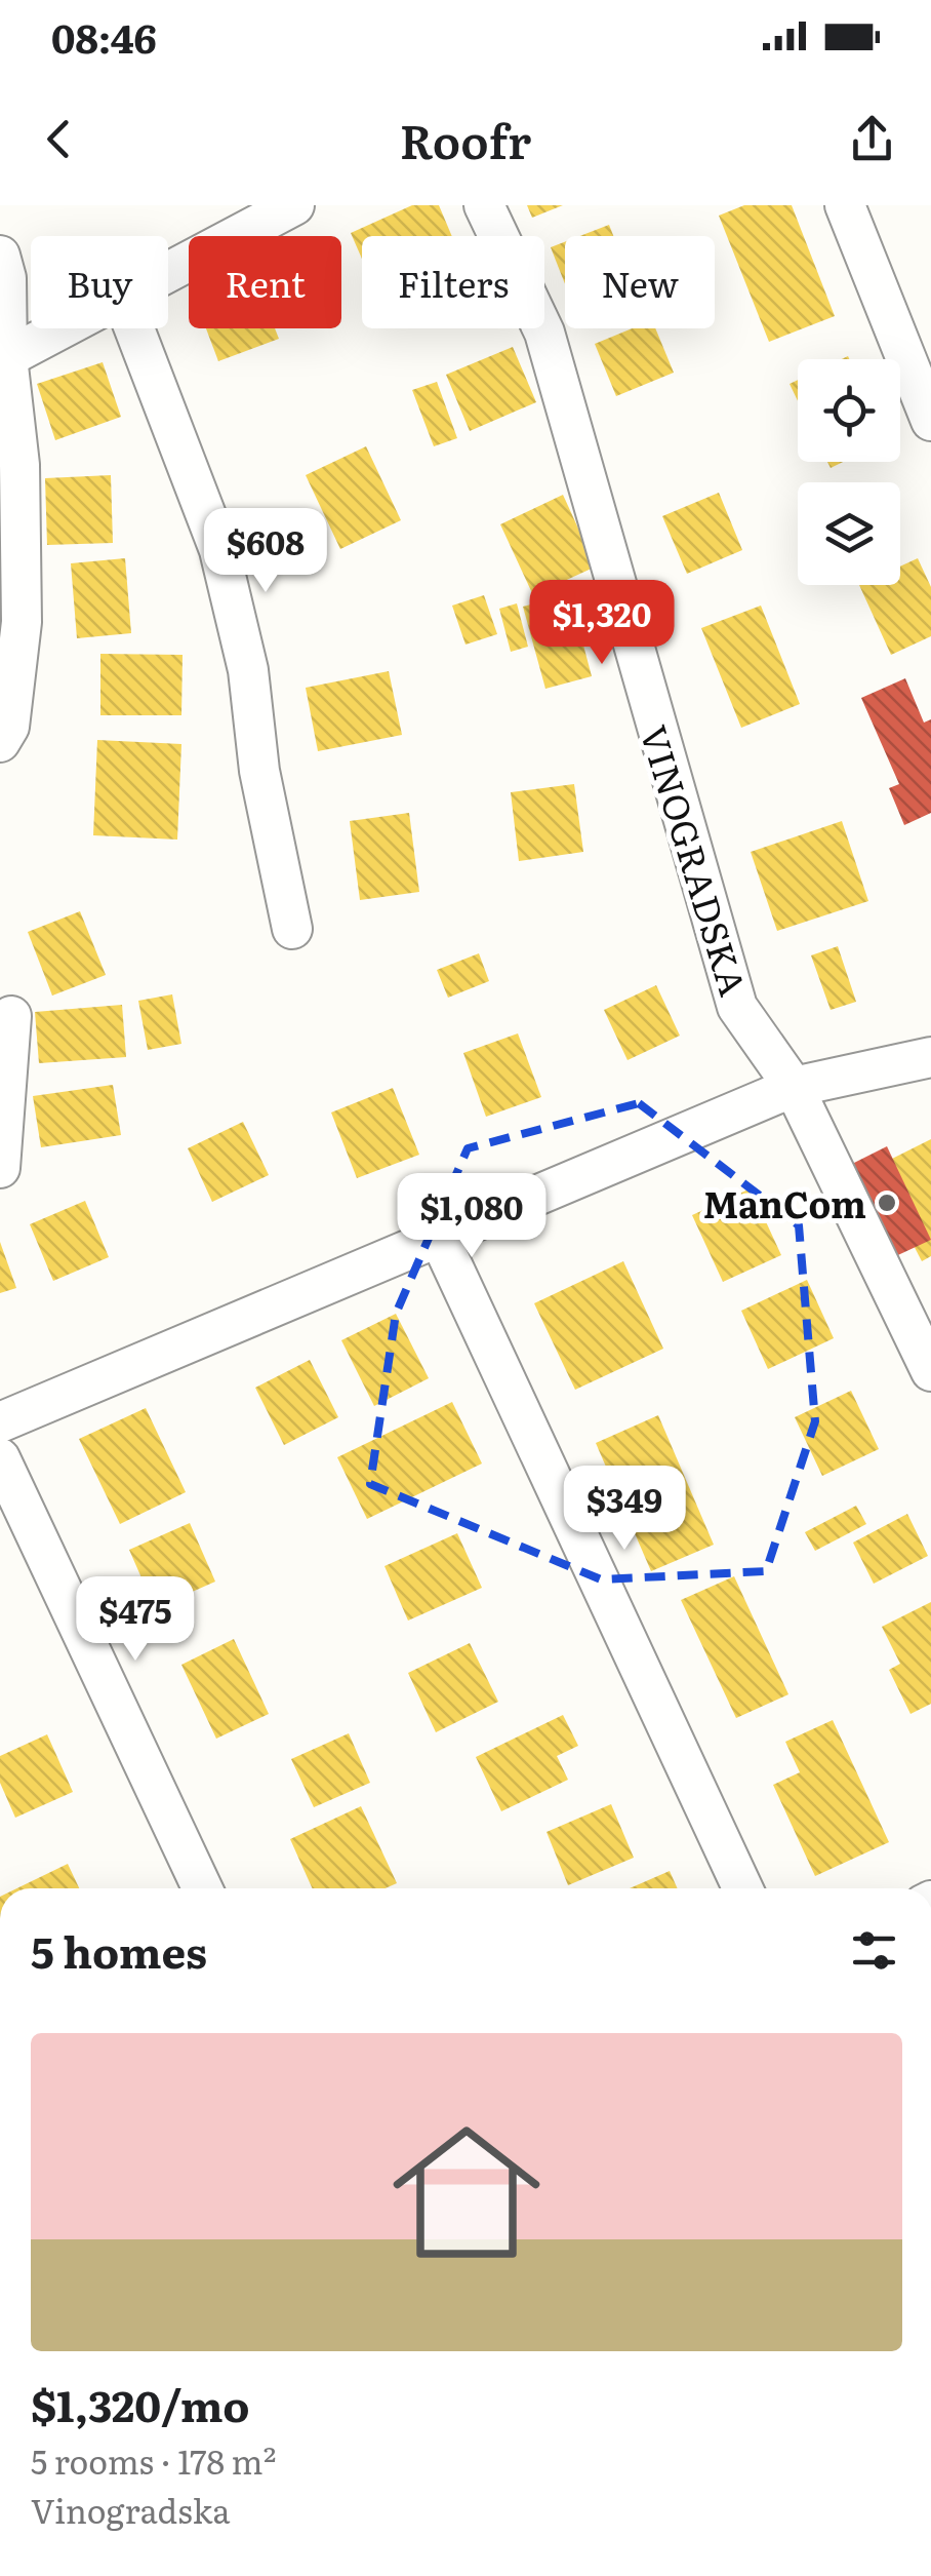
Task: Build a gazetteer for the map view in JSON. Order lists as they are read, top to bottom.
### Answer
{
  "streets": {
    "street": ["VINOGRADSKA"]
  },
  "places": ["ManCom"],
  "page": {
    "status": "08:46",
    "header": "Roofr",
    "chip": [
      "Buy",
      "Rent",
      "Filters",
      "New"
    ],
    "price": [
      "$608",
      "$1,320",
      "$1,080",
      "$349",
      "$475"
    ],
    "heading": "5 homes",
    "list": [
      {
        "name": "$1,320/mo",
        "note": "5 rooms · 178 m² · Vinogradska"
      }
    ]
  }
}
